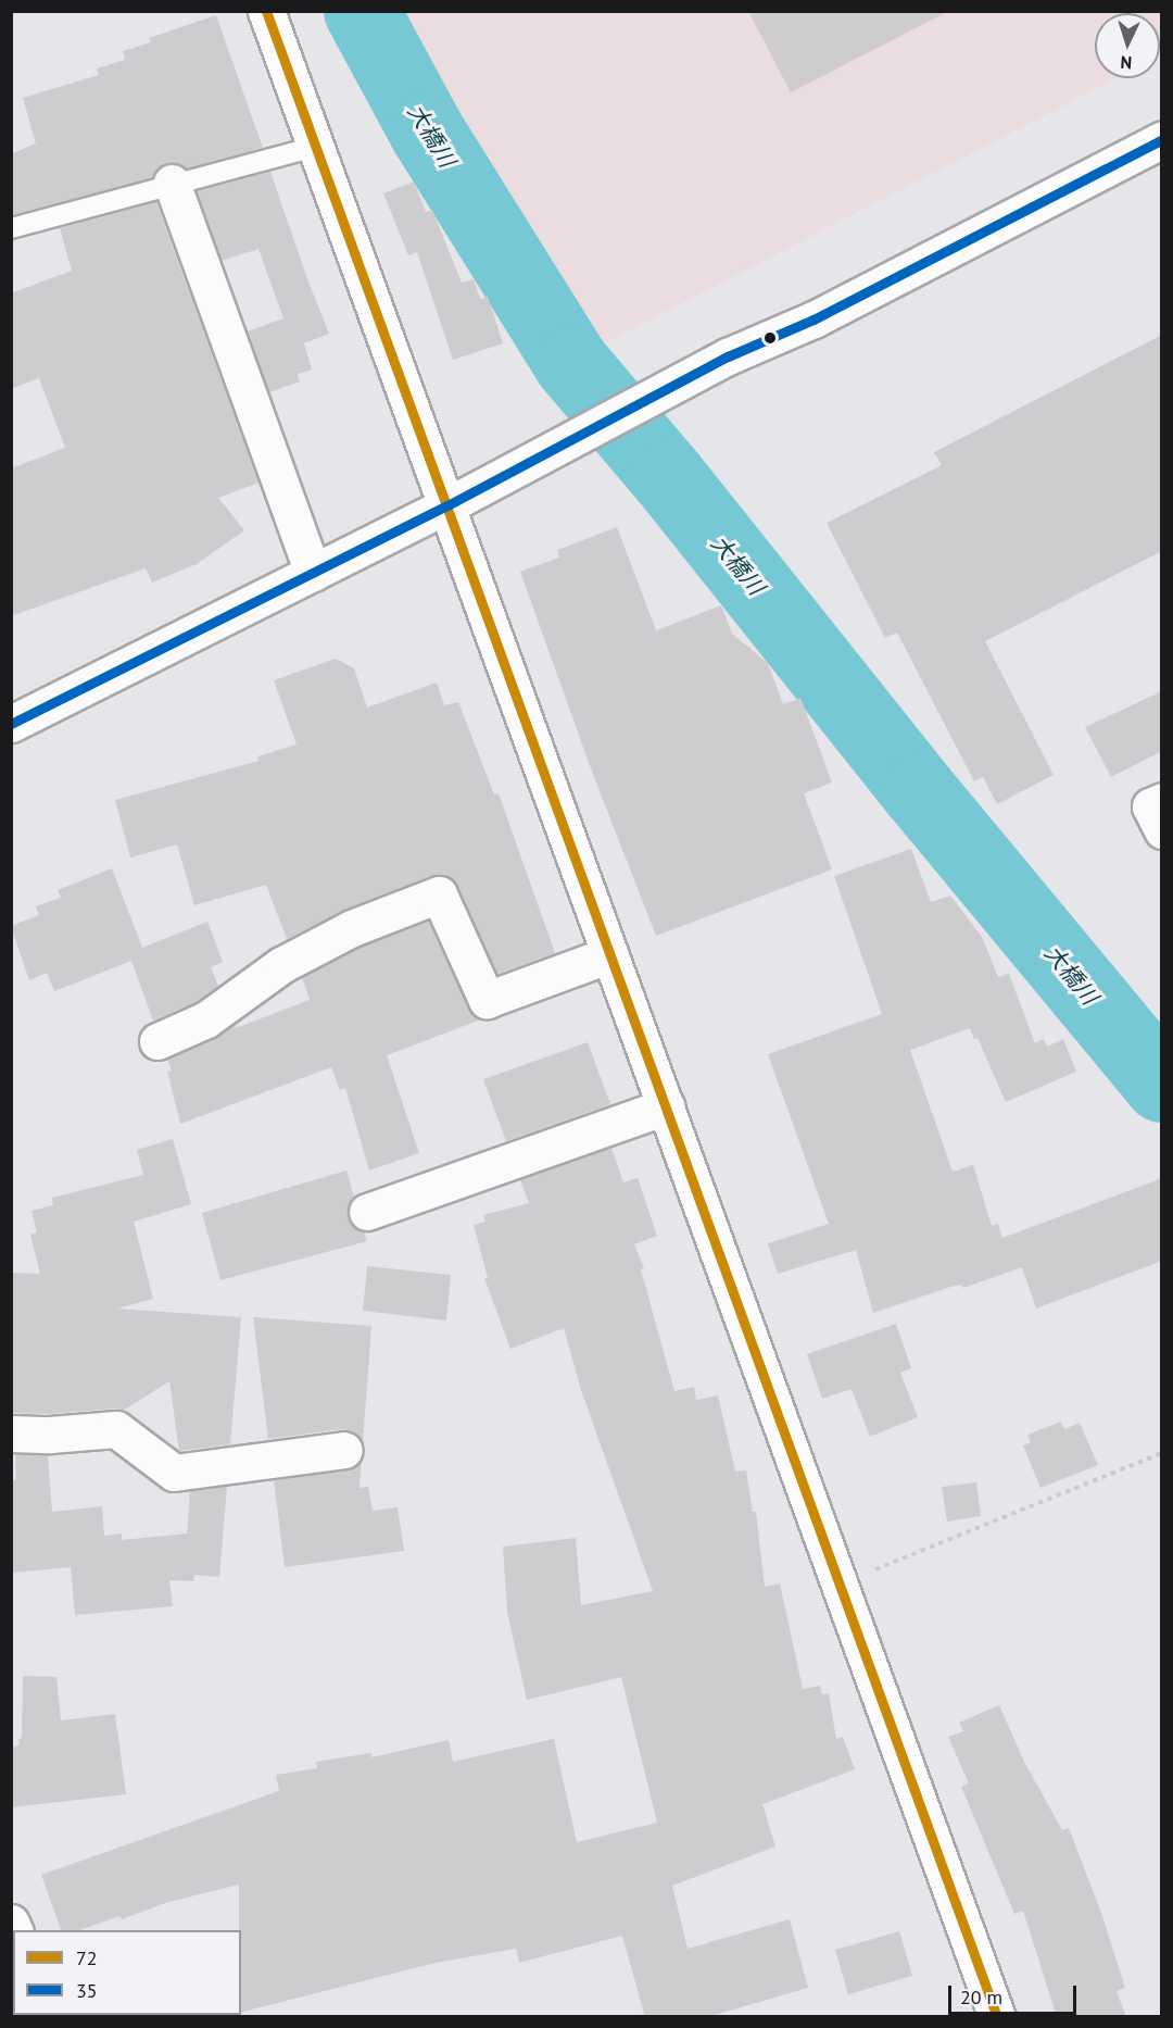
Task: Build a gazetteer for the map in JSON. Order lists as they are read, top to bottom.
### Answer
{
  "water": ["大橋川"],
  "lines": ["transit line 72", "transit line 35"],
  "legend": ["72", "35"],
  "scale_bar": "20 m",
  "north": "bottom"
}
